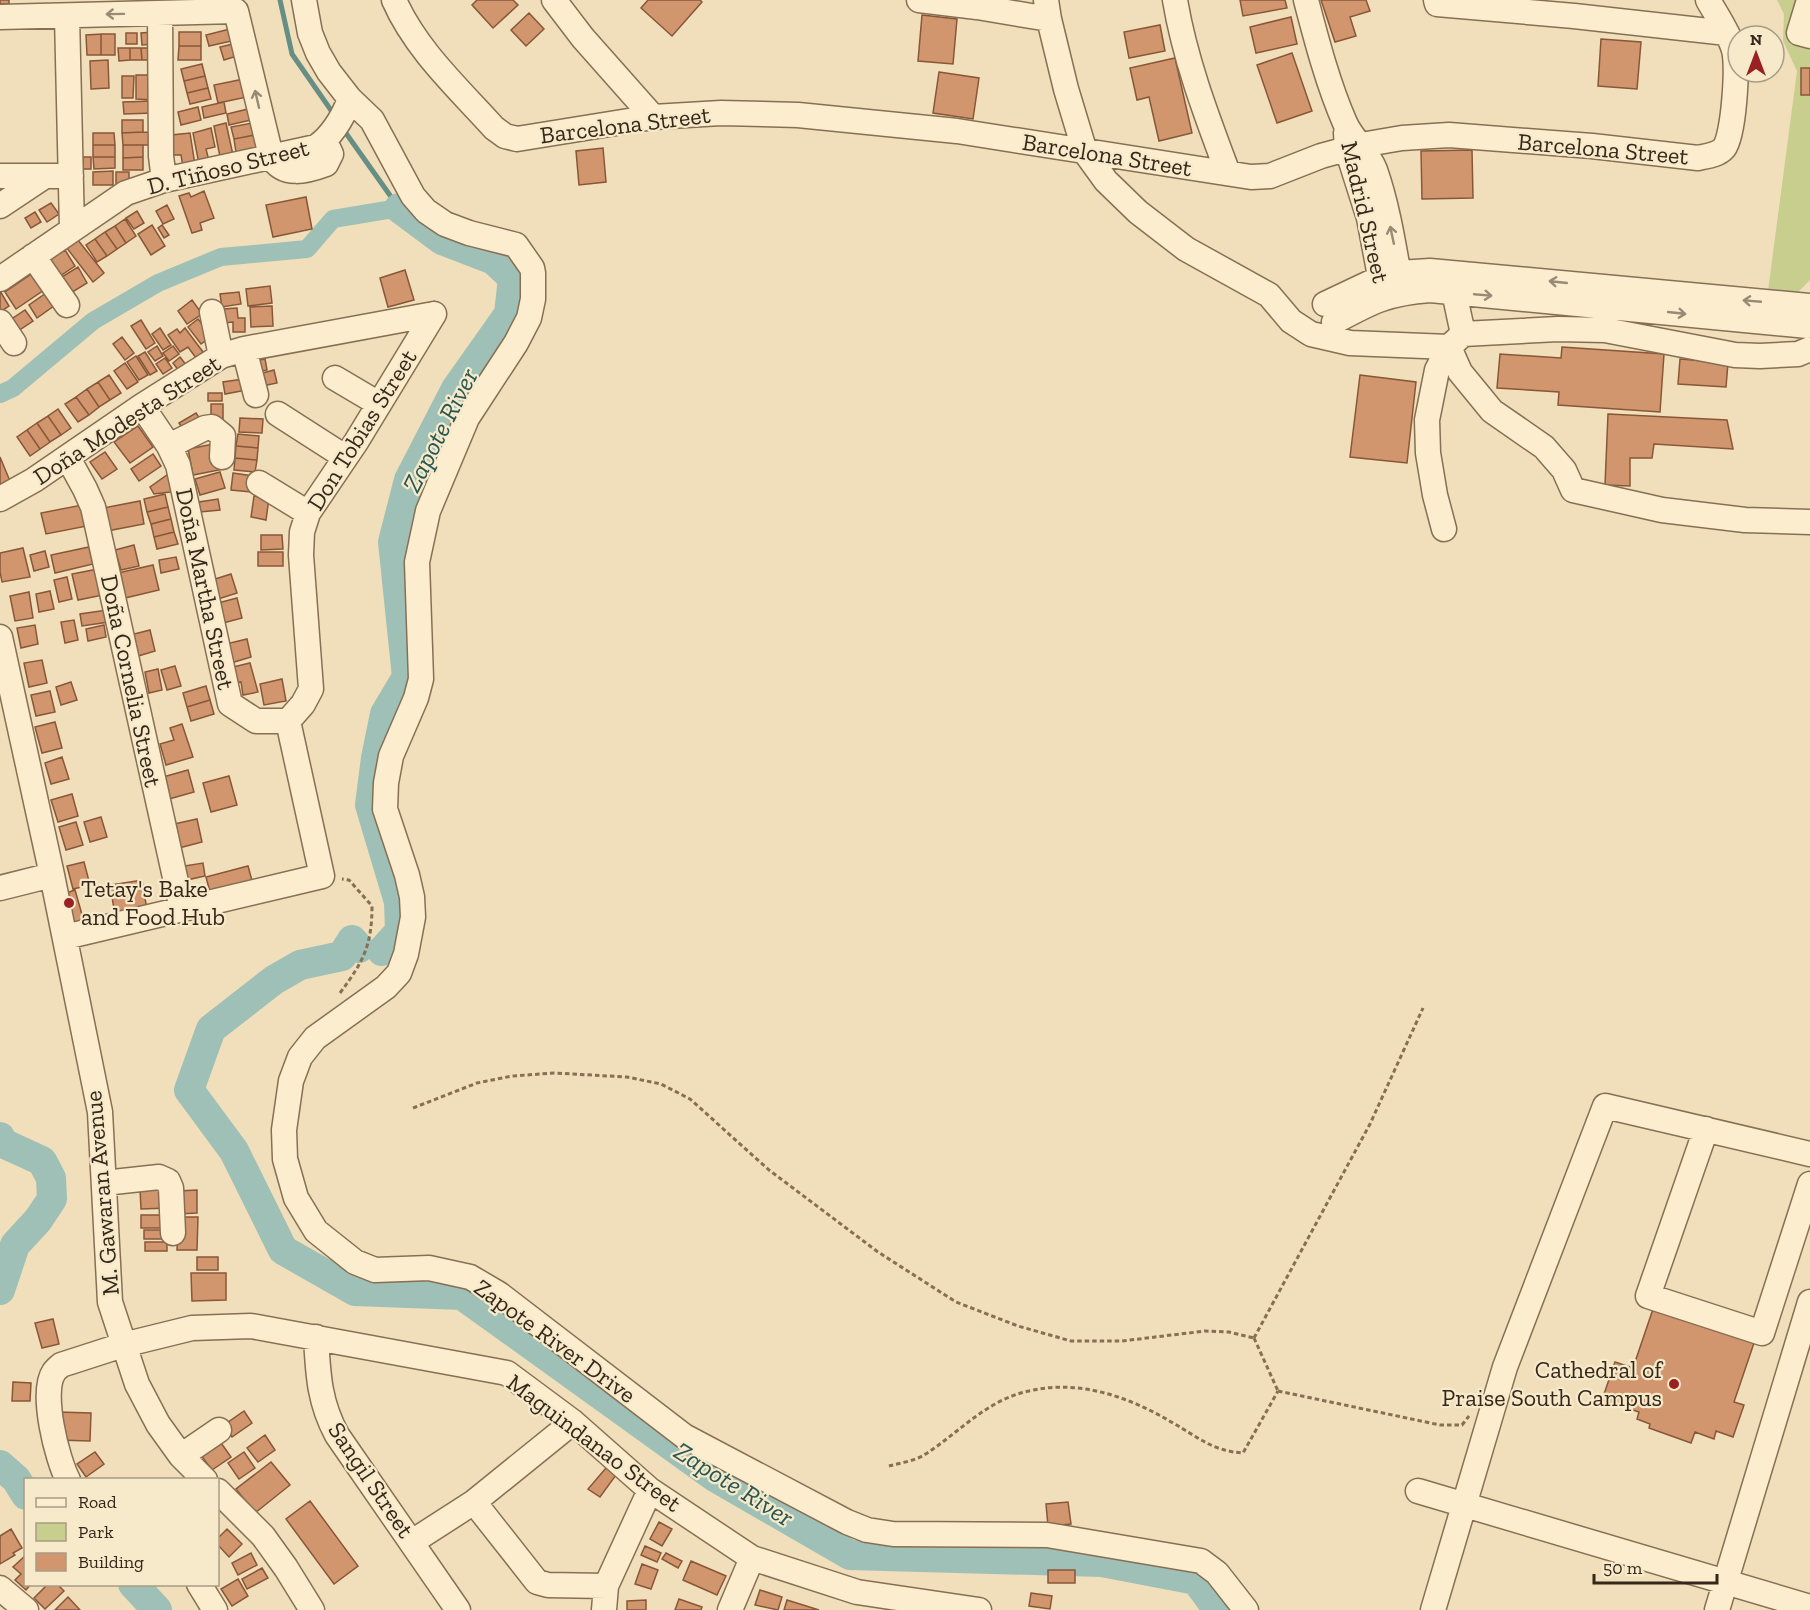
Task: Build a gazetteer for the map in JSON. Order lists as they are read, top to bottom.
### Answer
{
  "streets": {
    "street": [
      "Barcelona Street",
      "D. Tiñoso Street",
      "Madrid Street",
      "Doña Modesta Street",
      "Don Tobias Street",
      "Doña Martha Street",
      "Doña Cornelia Street",
      "M. Gawaran Avenue",
      "Zapote River Drive",
      "Maguindanao Street",
      "Sangil Street"
    ]
  },
  "crossings": [
    ["Barcelona Street", "Madrid Street"],
    ["D. Tiñoso Street", "Zapote River Drive"],
    ["Doña Modesta Street", "Don Tobias Street"],
    ["Doña Modesta Street", "Doña Martha Street"],
    ["Doña Modesta Street", "Doña Cornelia Street"],
    ["Don Tobias Street", "Doña Martha Street"],
    ["M. Gawaran Avenue", "Maguindanao Street"],
    ["Maguindanao Street", "Sangil Street"]
  ],
  "water": ["Zapote River"],
  "places": ["Tetay's Bake and Food Hub", "Cathedral of Praise South Campus"],
  "legend": ["Road", "Park", "Building"],
  "scale_bar": "50 m",
  "north": "top"
}
